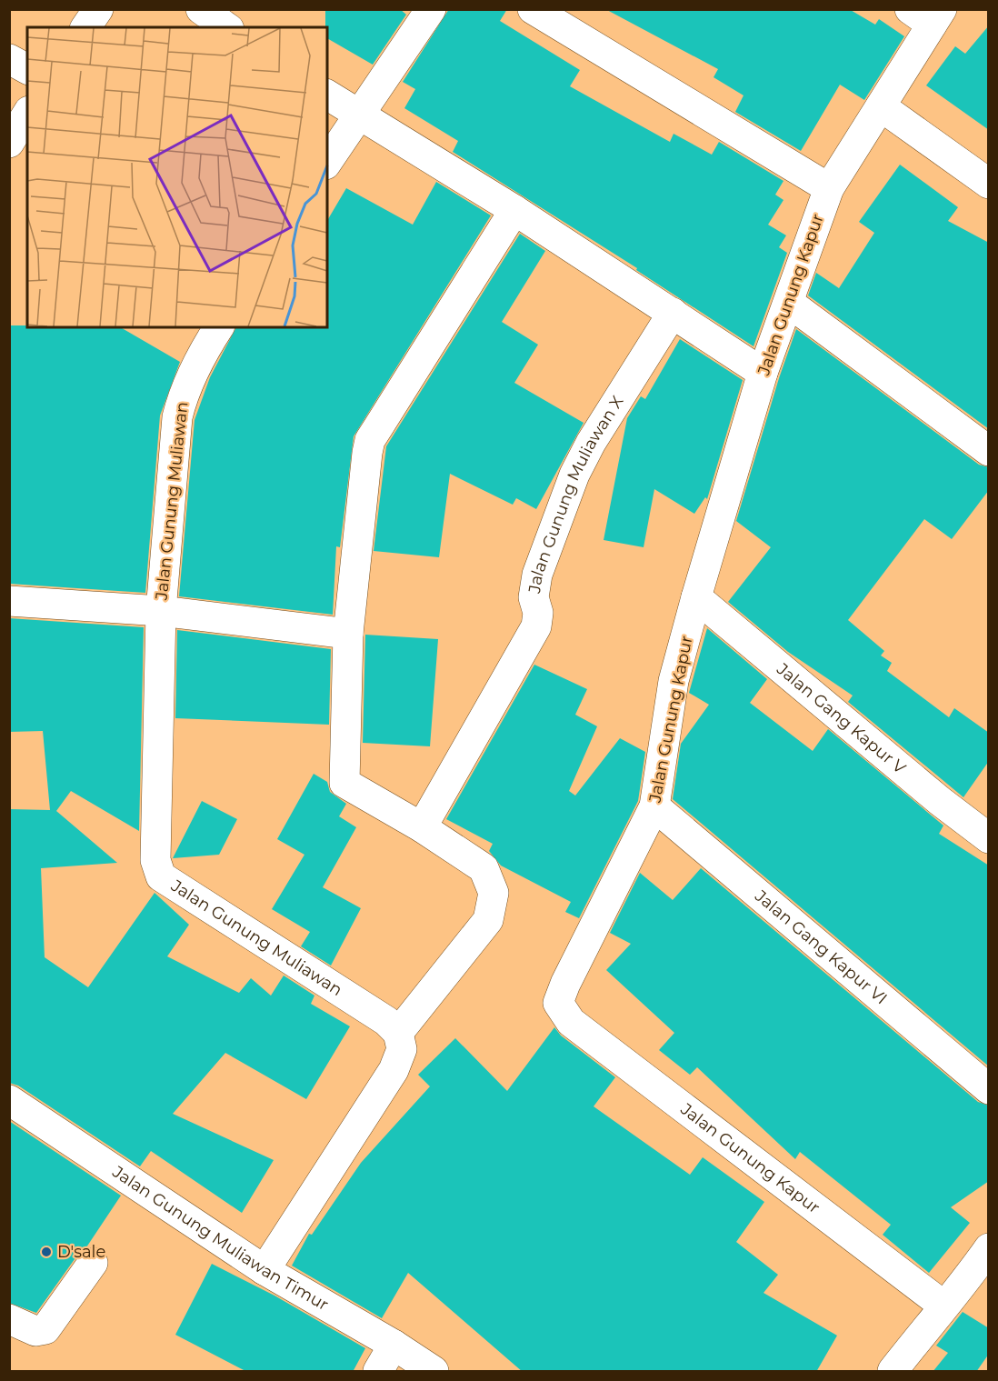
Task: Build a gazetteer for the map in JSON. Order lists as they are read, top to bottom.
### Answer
{
  "streets": {
    "street": [
      "Jalan Gunung Kapur",
      "Jalan Gunung Muliawan X",
      "Jalan Gunung Muliawan",
      "Jalan Gang Kapur V",
      "Jalan Gang Kapur VI",
      "Jalan Gunung Muliawan Timur"
    ]
  },
  "crossings": [
    ["Jalan Gunung Kapur", "Jalan Gang Kapur V"],
    ["Jalan Gunung Kapur", "Jalan Gang Kapur VI"]
  ],
  "places": ["D'sale"]
}
